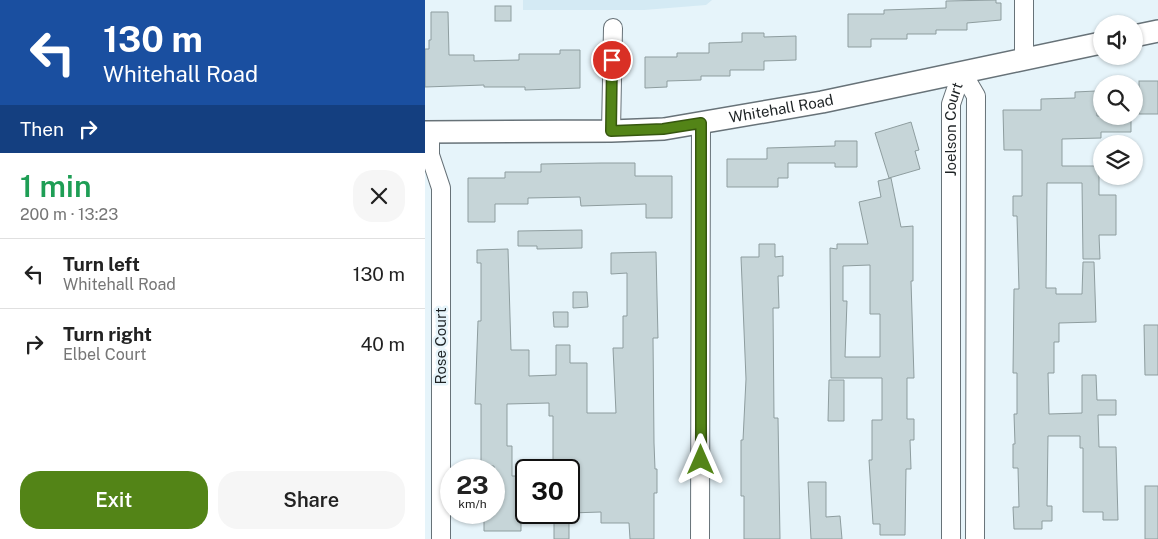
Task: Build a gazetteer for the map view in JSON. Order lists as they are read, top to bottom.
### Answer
{
  "streets": {
    "street": ["Whitehall Road", "Joelson Court", "Rose Court"]
  },
  "crossings": [
    ["Whitehall Road", "Joelson Court"],
    ["Whitehall Road", "Rose Court"]
  ],
  "page": {
    "turn": ["130 m", "Whitehall Road"],
    "then": "Then",
    "heading": ["1 min", "200 m · 13:23"],
    "list": [
      {
        "name": "Turn left",
        "note": "Whitehall Road",
        "value": "130 m"
      },
      {
        "name": "Turn right",
        "note": "Elbel Court",
        "value": "40 m"
      }
    ],
    "speed": "23 km/h",
    "limit": "30",
    "buttons": ["Exit", "Share"]
  }
}
